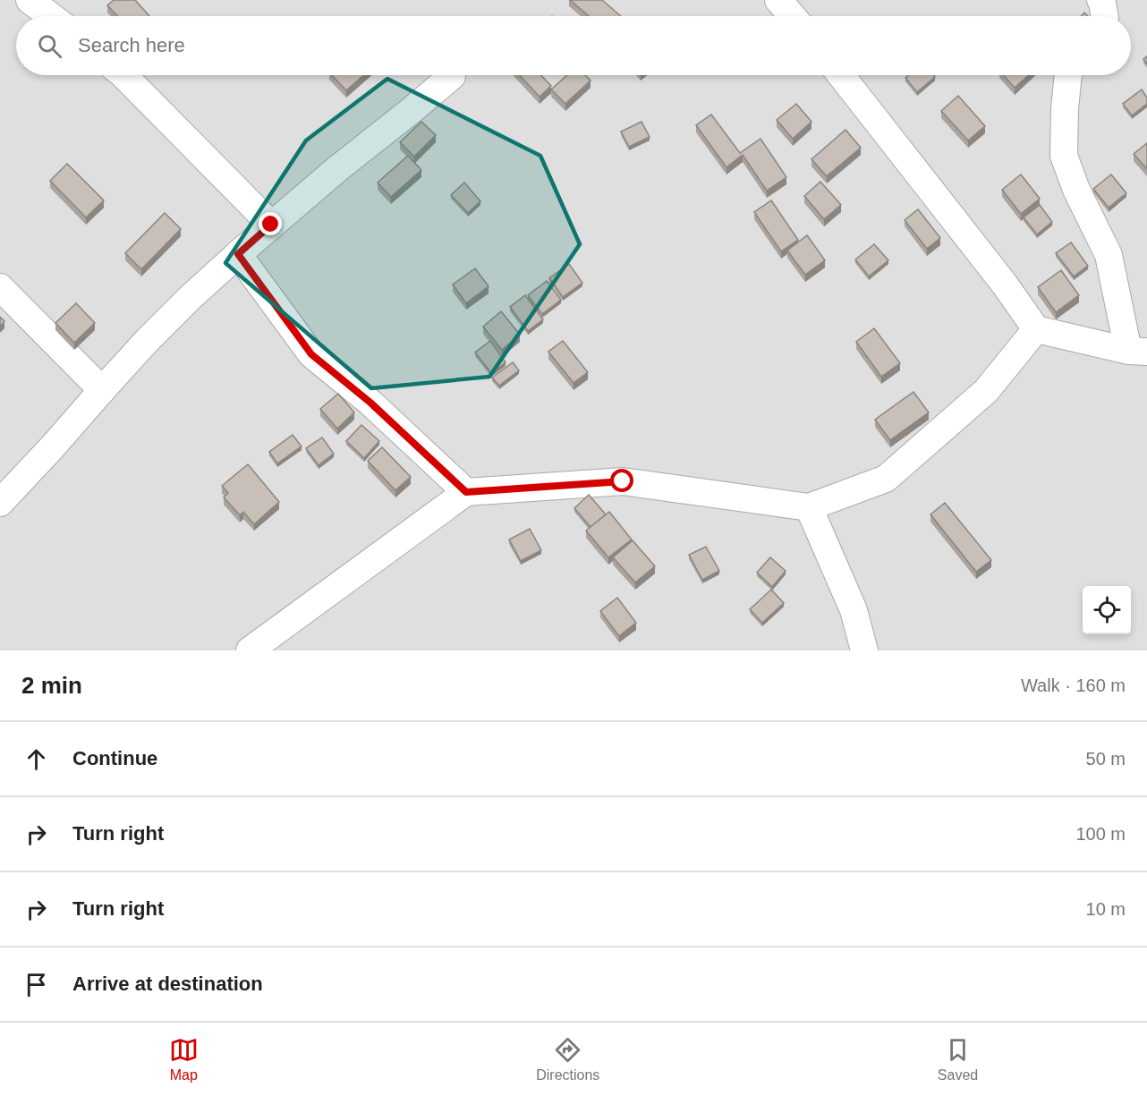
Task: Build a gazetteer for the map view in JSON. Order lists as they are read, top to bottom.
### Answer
{
  "page": {
    "search": "Search here",
    "heading": ["2 min", "Walk · 160 m"],
    "list": [
      ["Continue", "50 m"],
      ["Turn right", "100 m"],
      ["Turn right", "10 m"],
      "Arrive at destination"
    ],
    "nav": ["Map", "Directions", "Saved"]
  }
}
